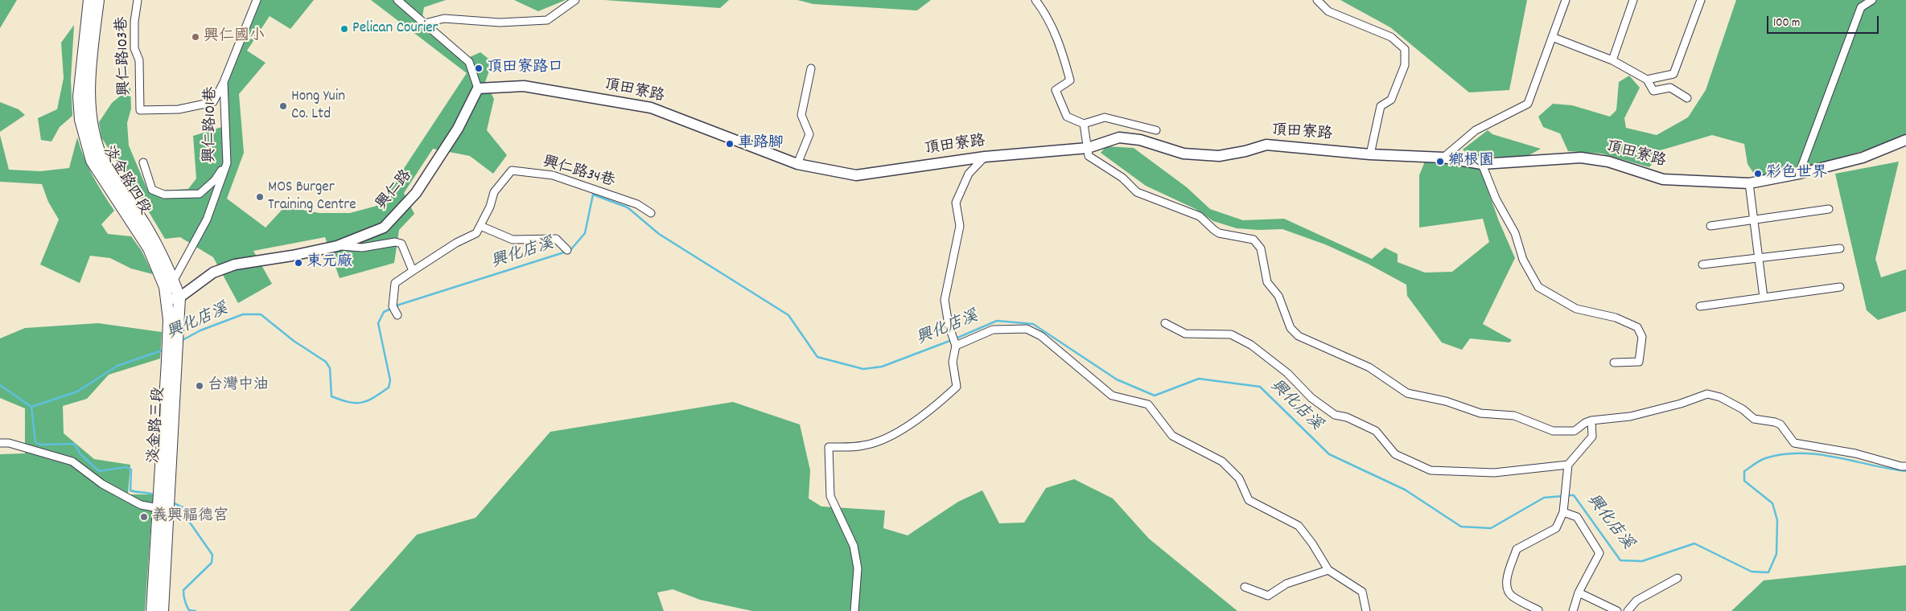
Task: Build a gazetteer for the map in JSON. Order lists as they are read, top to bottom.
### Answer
{
  "streets": {
    "main road": ["淡金路四段", "淡金路三段"],
    "street": [
      "興仁路103巷",
      "頂田寮路",
      "興仁路101巷",
      "興仁路34巷",
      "興仁路"
    ]
  },
  "crossings": [
    ["興仁路103巷", "興仁路101巷"],
    ["頂田寮路", "興仁路"],
    ["興仁路101巷", "淡金路四段"],
    ["淡金路四段", "興仁路"]
  ],
  "water": ["興化店溪"],
  "places": [
    "Pelican Courier",
    "興仁國小",
    "頂田寮路口",
    "Hong Yuin Co. Ltd",
    "車路腳",
    "鄉根園",
    "彩色世界",
    "MOS Burger Training Centre",
    "東元廠",
    "台灣中油",
    "義興福德宮"
  ],
  "scale_bar": "100 m"
}
